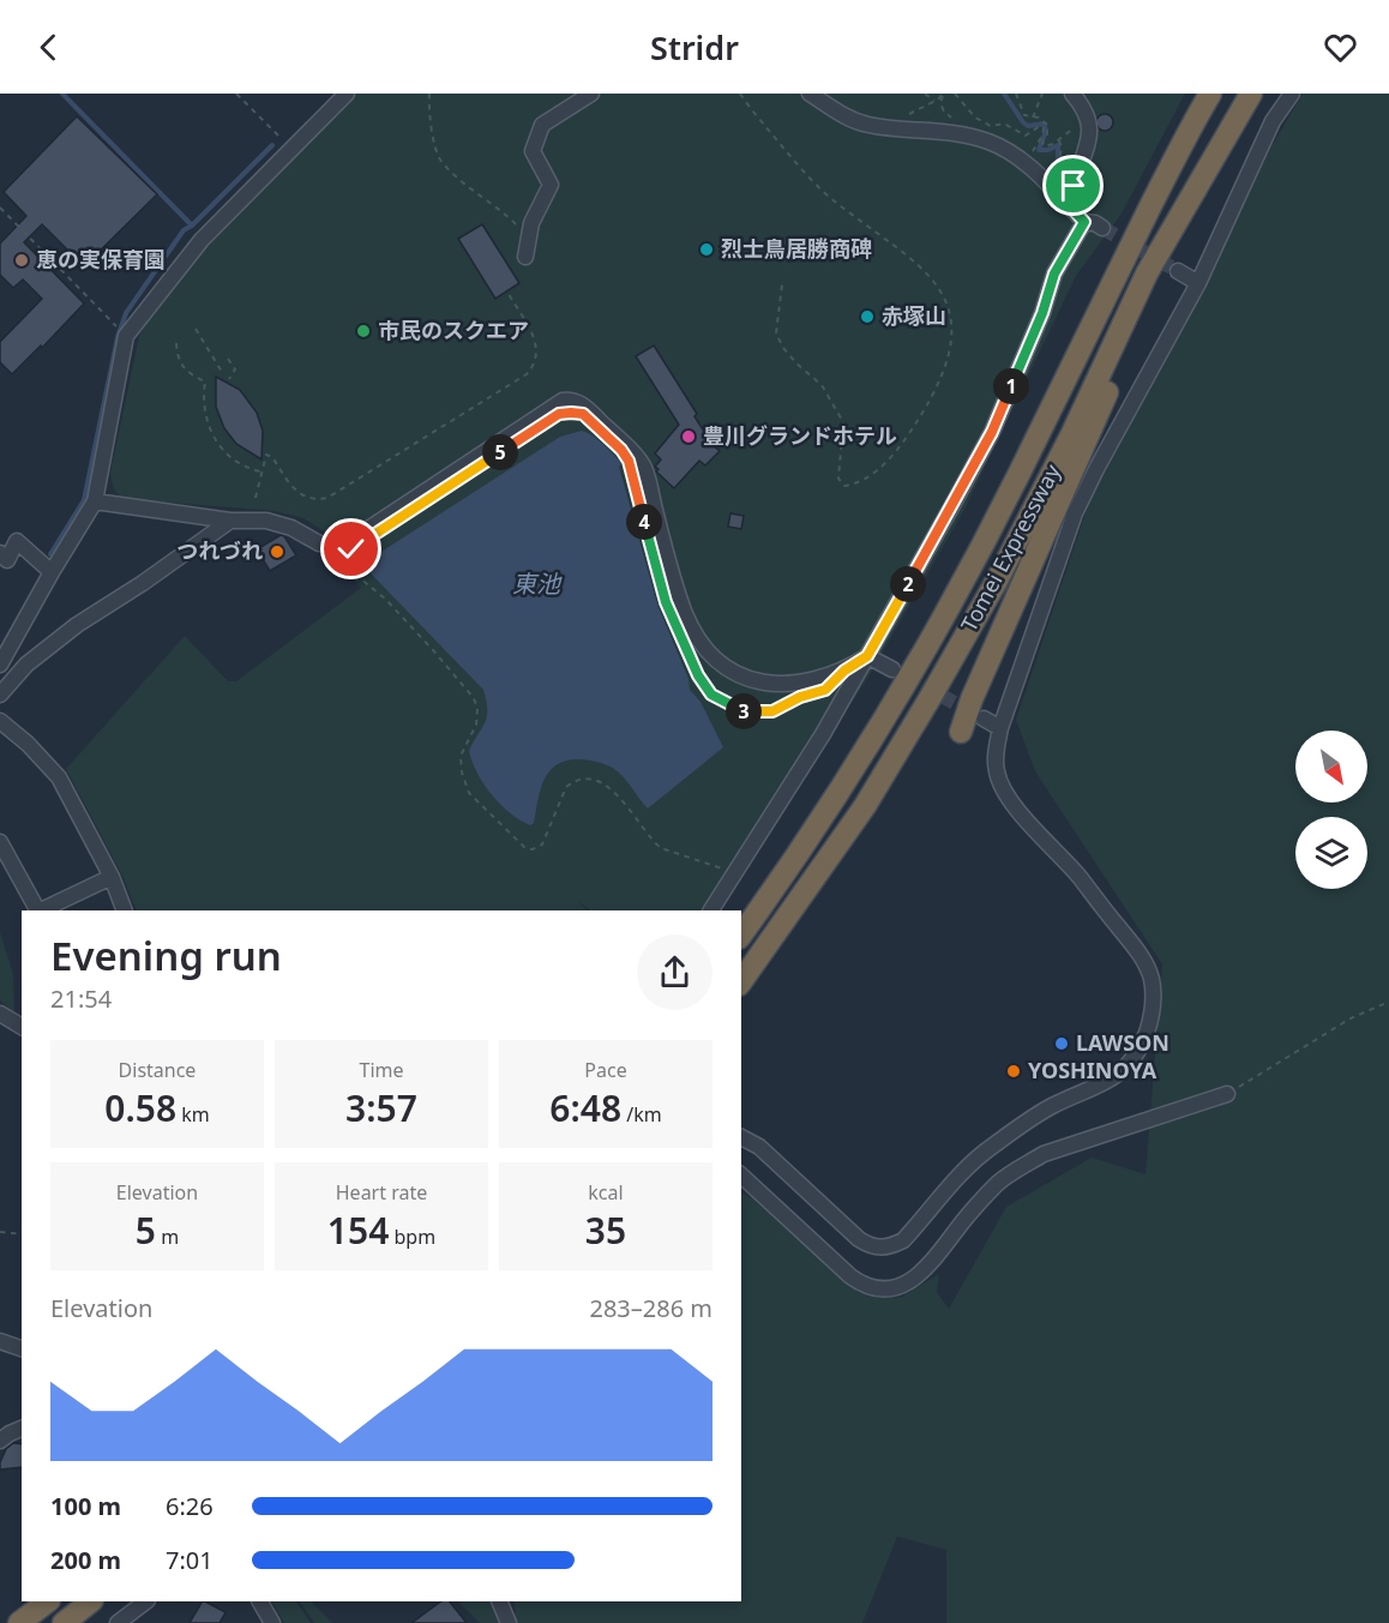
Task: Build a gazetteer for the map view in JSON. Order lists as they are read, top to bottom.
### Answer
{
  "streets": {
    "highway": ["Tomei Expressway"]
  },
  "water": ["東池"],
  "places": [
    "烈士鳥居勝商碑",
    "恵の実保育園",
    "赤塚山",
    "市民のスクエア",
    "豊川グランドホテル",
    "つれづれ",
    "LAWSON",
    "YOSHINOYA"
  ],
  "north": "bottom right",
  "page": {
    "header": "Stridr",
    "pins": [
      "1",
      "5",
      "4",
      "2",
      "3"
    ],
    "heading": ["Evening run", "21:54"],
    "stats": [
      ["Distance", "0.58 km"],
      ["Time", "3:57"],
      ["Pace", "6:48 /km"],
      ["Elevation", "5 m"],
      ["Heart rate", "154 bpm"],
      ["kcal", "35"]
    ],
    "chart": ["Elevation", "283–286 m"],
    "list": [
      {
        "name": "100 m",
        "note": "6:26"
      },
      {
        "name": "200 m",
        "note": "7:01"
      }
    ]
  }
}
